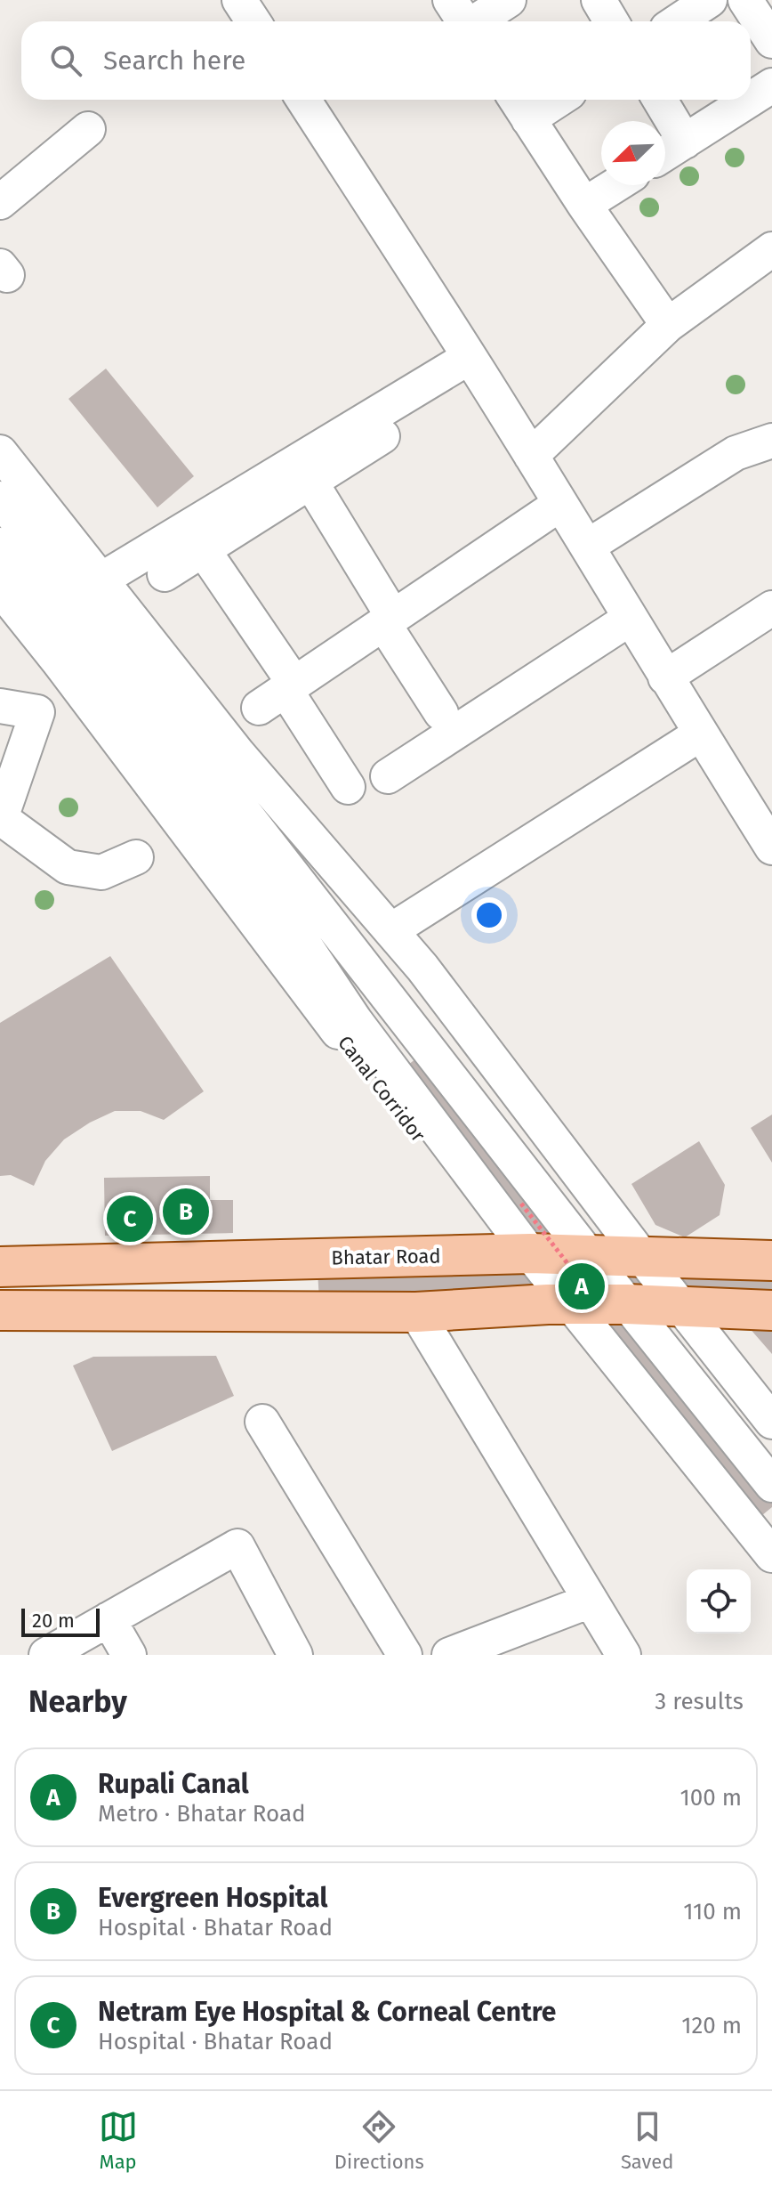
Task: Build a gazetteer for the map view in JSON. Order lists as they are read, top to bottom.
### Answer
{
  "streets": {
    "main road": ["Bhatar Road"],
    "street": ["Canal Corridor"]
  },
  "crossings": [
    ["Canal Corridor", "Bhatar Road"]
  ],
  "scale_bar": "20 m",
  "north": "bottom left",
  "page": {
    "search": "Search here",
    "pins": ["B", "C", "A"],
    "scale": "20 m",
    "heading": ["Nearby", "3 results"],
    "list": [
      {
        "mark": "A",
        "name": "Rupali Canal",
        "note": "Metro · Bhatar Road",
        "value": "100 m"
      },
      {
        "mark": "B",
        "name": "Evergreen Hospital",
        "note": "Hospital · Bhatar Road",
        "value": "110 m"
      },
      {
        "mark": "C",
        "name": "Netram Eye Hospital & Corneal Centre",
        "note": "Hospital · Bhatar Road",
        "value": "120 m"
      }
    ],
    "nav": ["Map", "Directions", "Saved"]
  }
}
